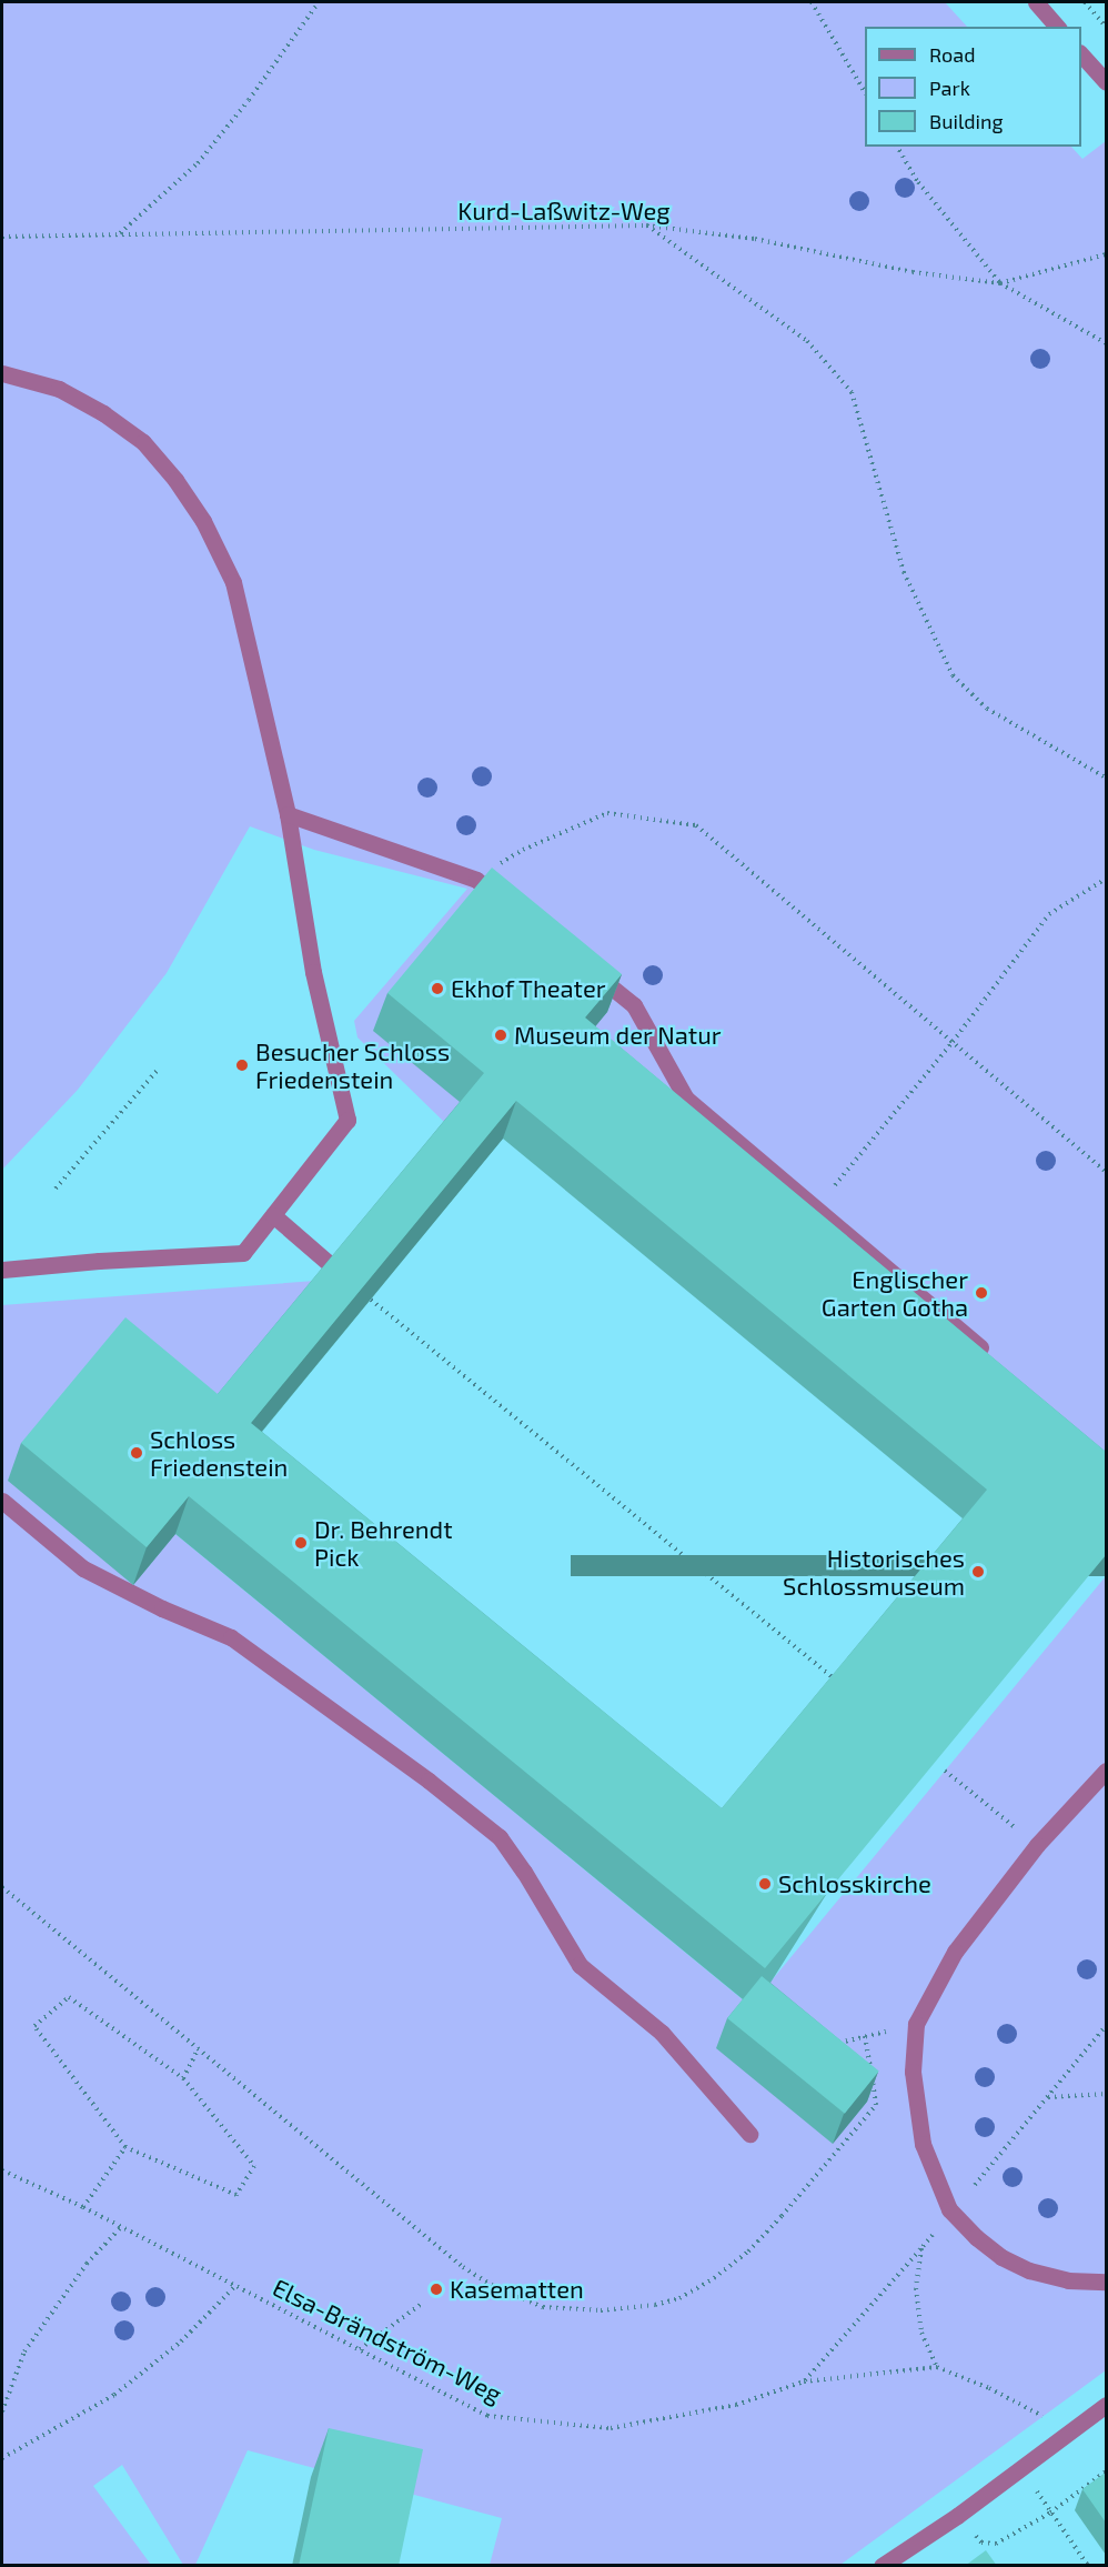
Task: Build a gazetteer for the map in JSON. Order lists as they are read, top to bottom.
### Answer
{
  "streets": {
    "path": ["Kurd-Laßwitz-Weg", "Elsa-Brändström-Weg"]
  },
  "places": [
    "Ekhof Theater",
    "Museum der Natur",
    "Besucher Schloss Friedenstein",
    "Englischer Garten Gotha",
    "Schloss Friedenstein",
    "Dr. Behrendt Pick",
    "Historisches Schlossmuseum",
    "Schlosskirche",
    "Kasematten"
  ],
  "legend": ["Road", "Park", "Building"]
}
